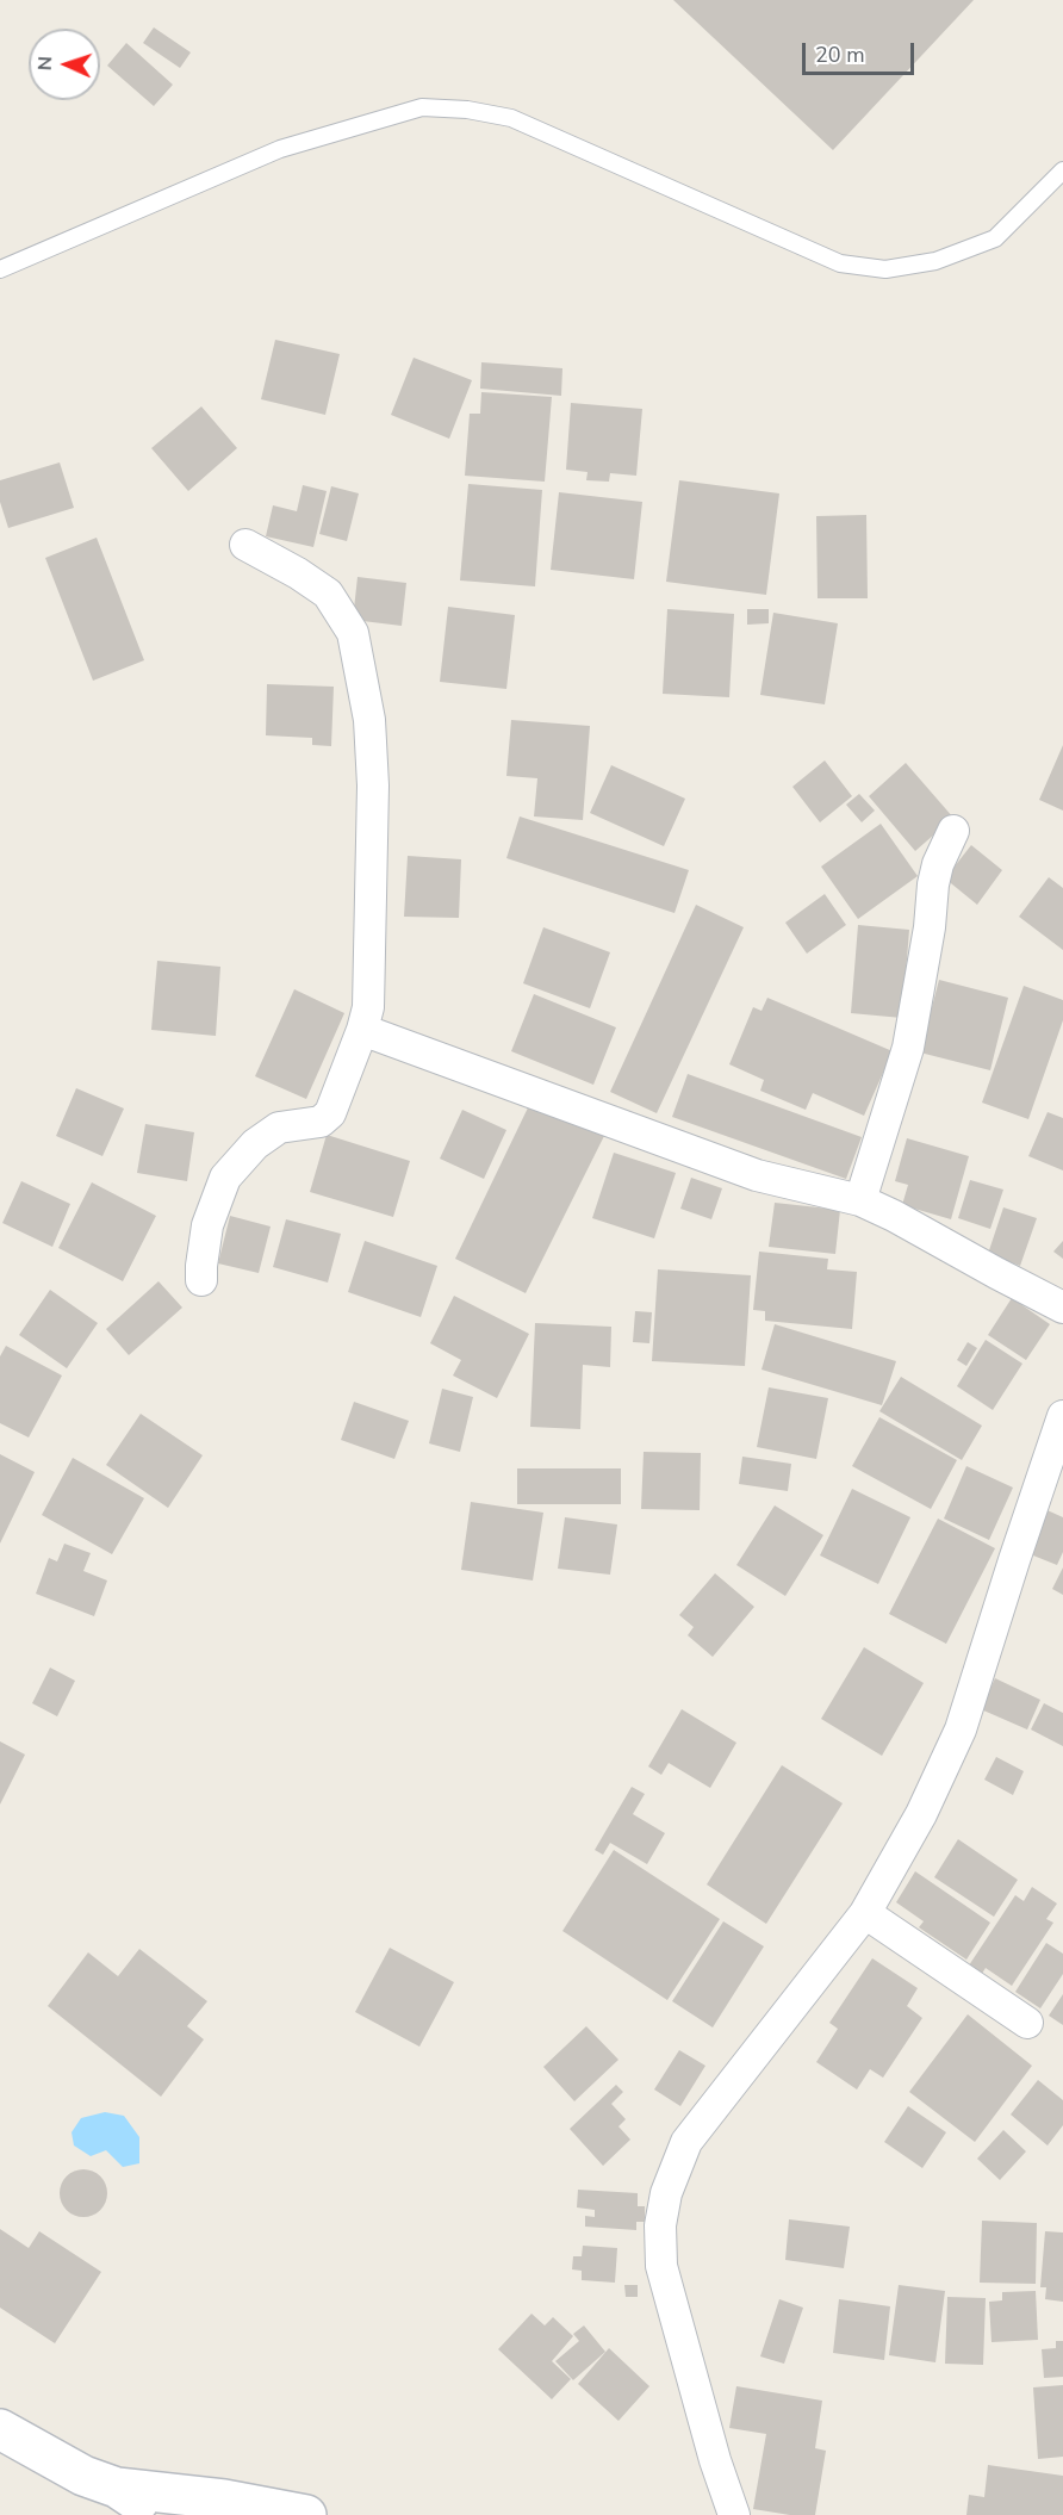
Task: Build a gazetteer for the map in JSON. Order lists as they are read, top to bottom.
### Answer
{
  "scale_bar": "20 m",
  "north": "left"
}
